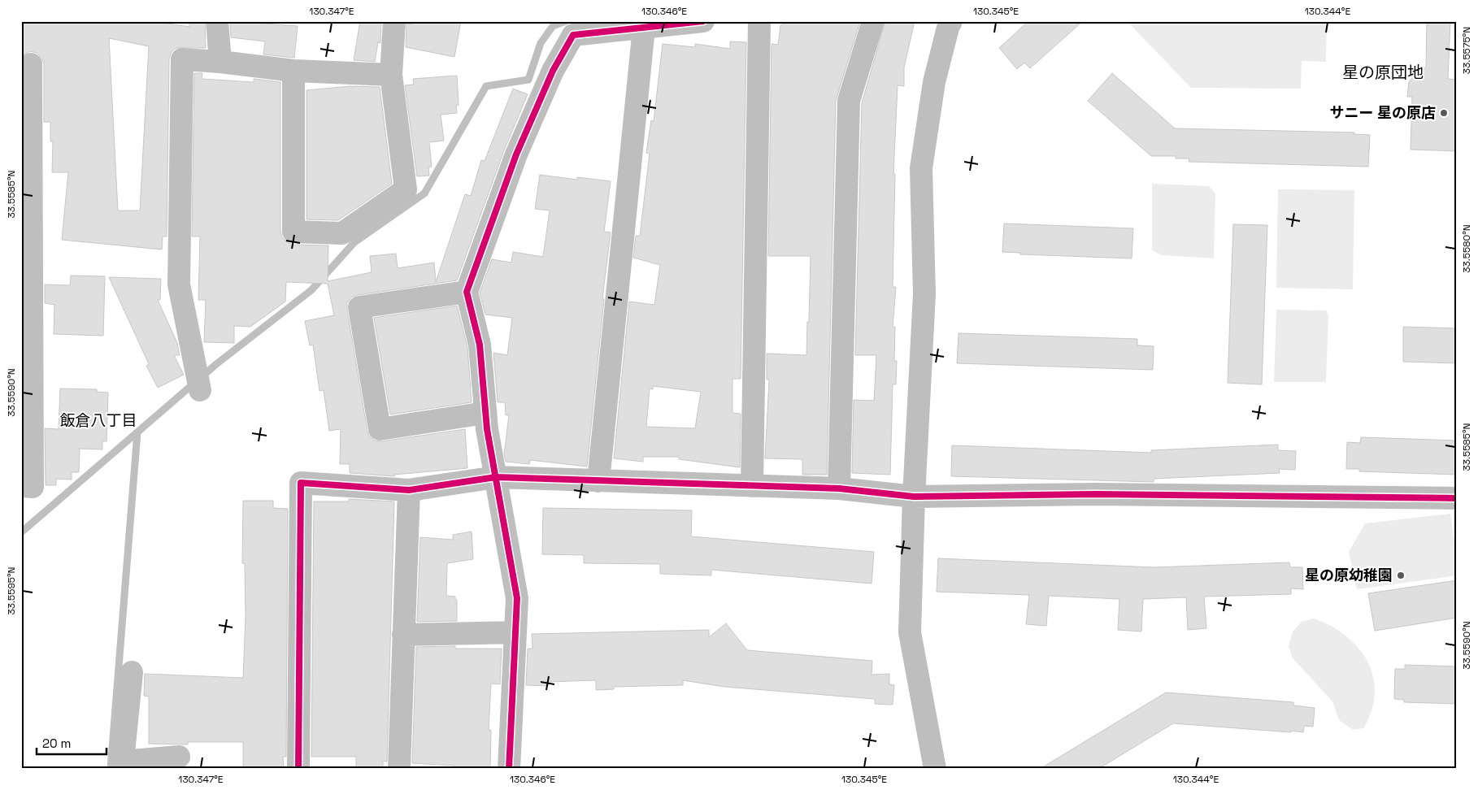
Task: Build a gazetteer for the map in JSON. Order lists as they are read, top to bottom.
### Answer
{
  "districts": ["星の原団地", "飯倉八丁目"],
  "places": ["サニー 星の原店", "星の原幼稚園"],
  "scale_bar": "20 m",
  "coordinates": [
    "130.347°E",
    "130.346°E",
    "130.345°E",
    "130.344°E",
    "33.5575°N",
    "33.5585°N",
    "33.5580°N",
    "33.5590°N",
    "33.5595°N"
  ]
}
